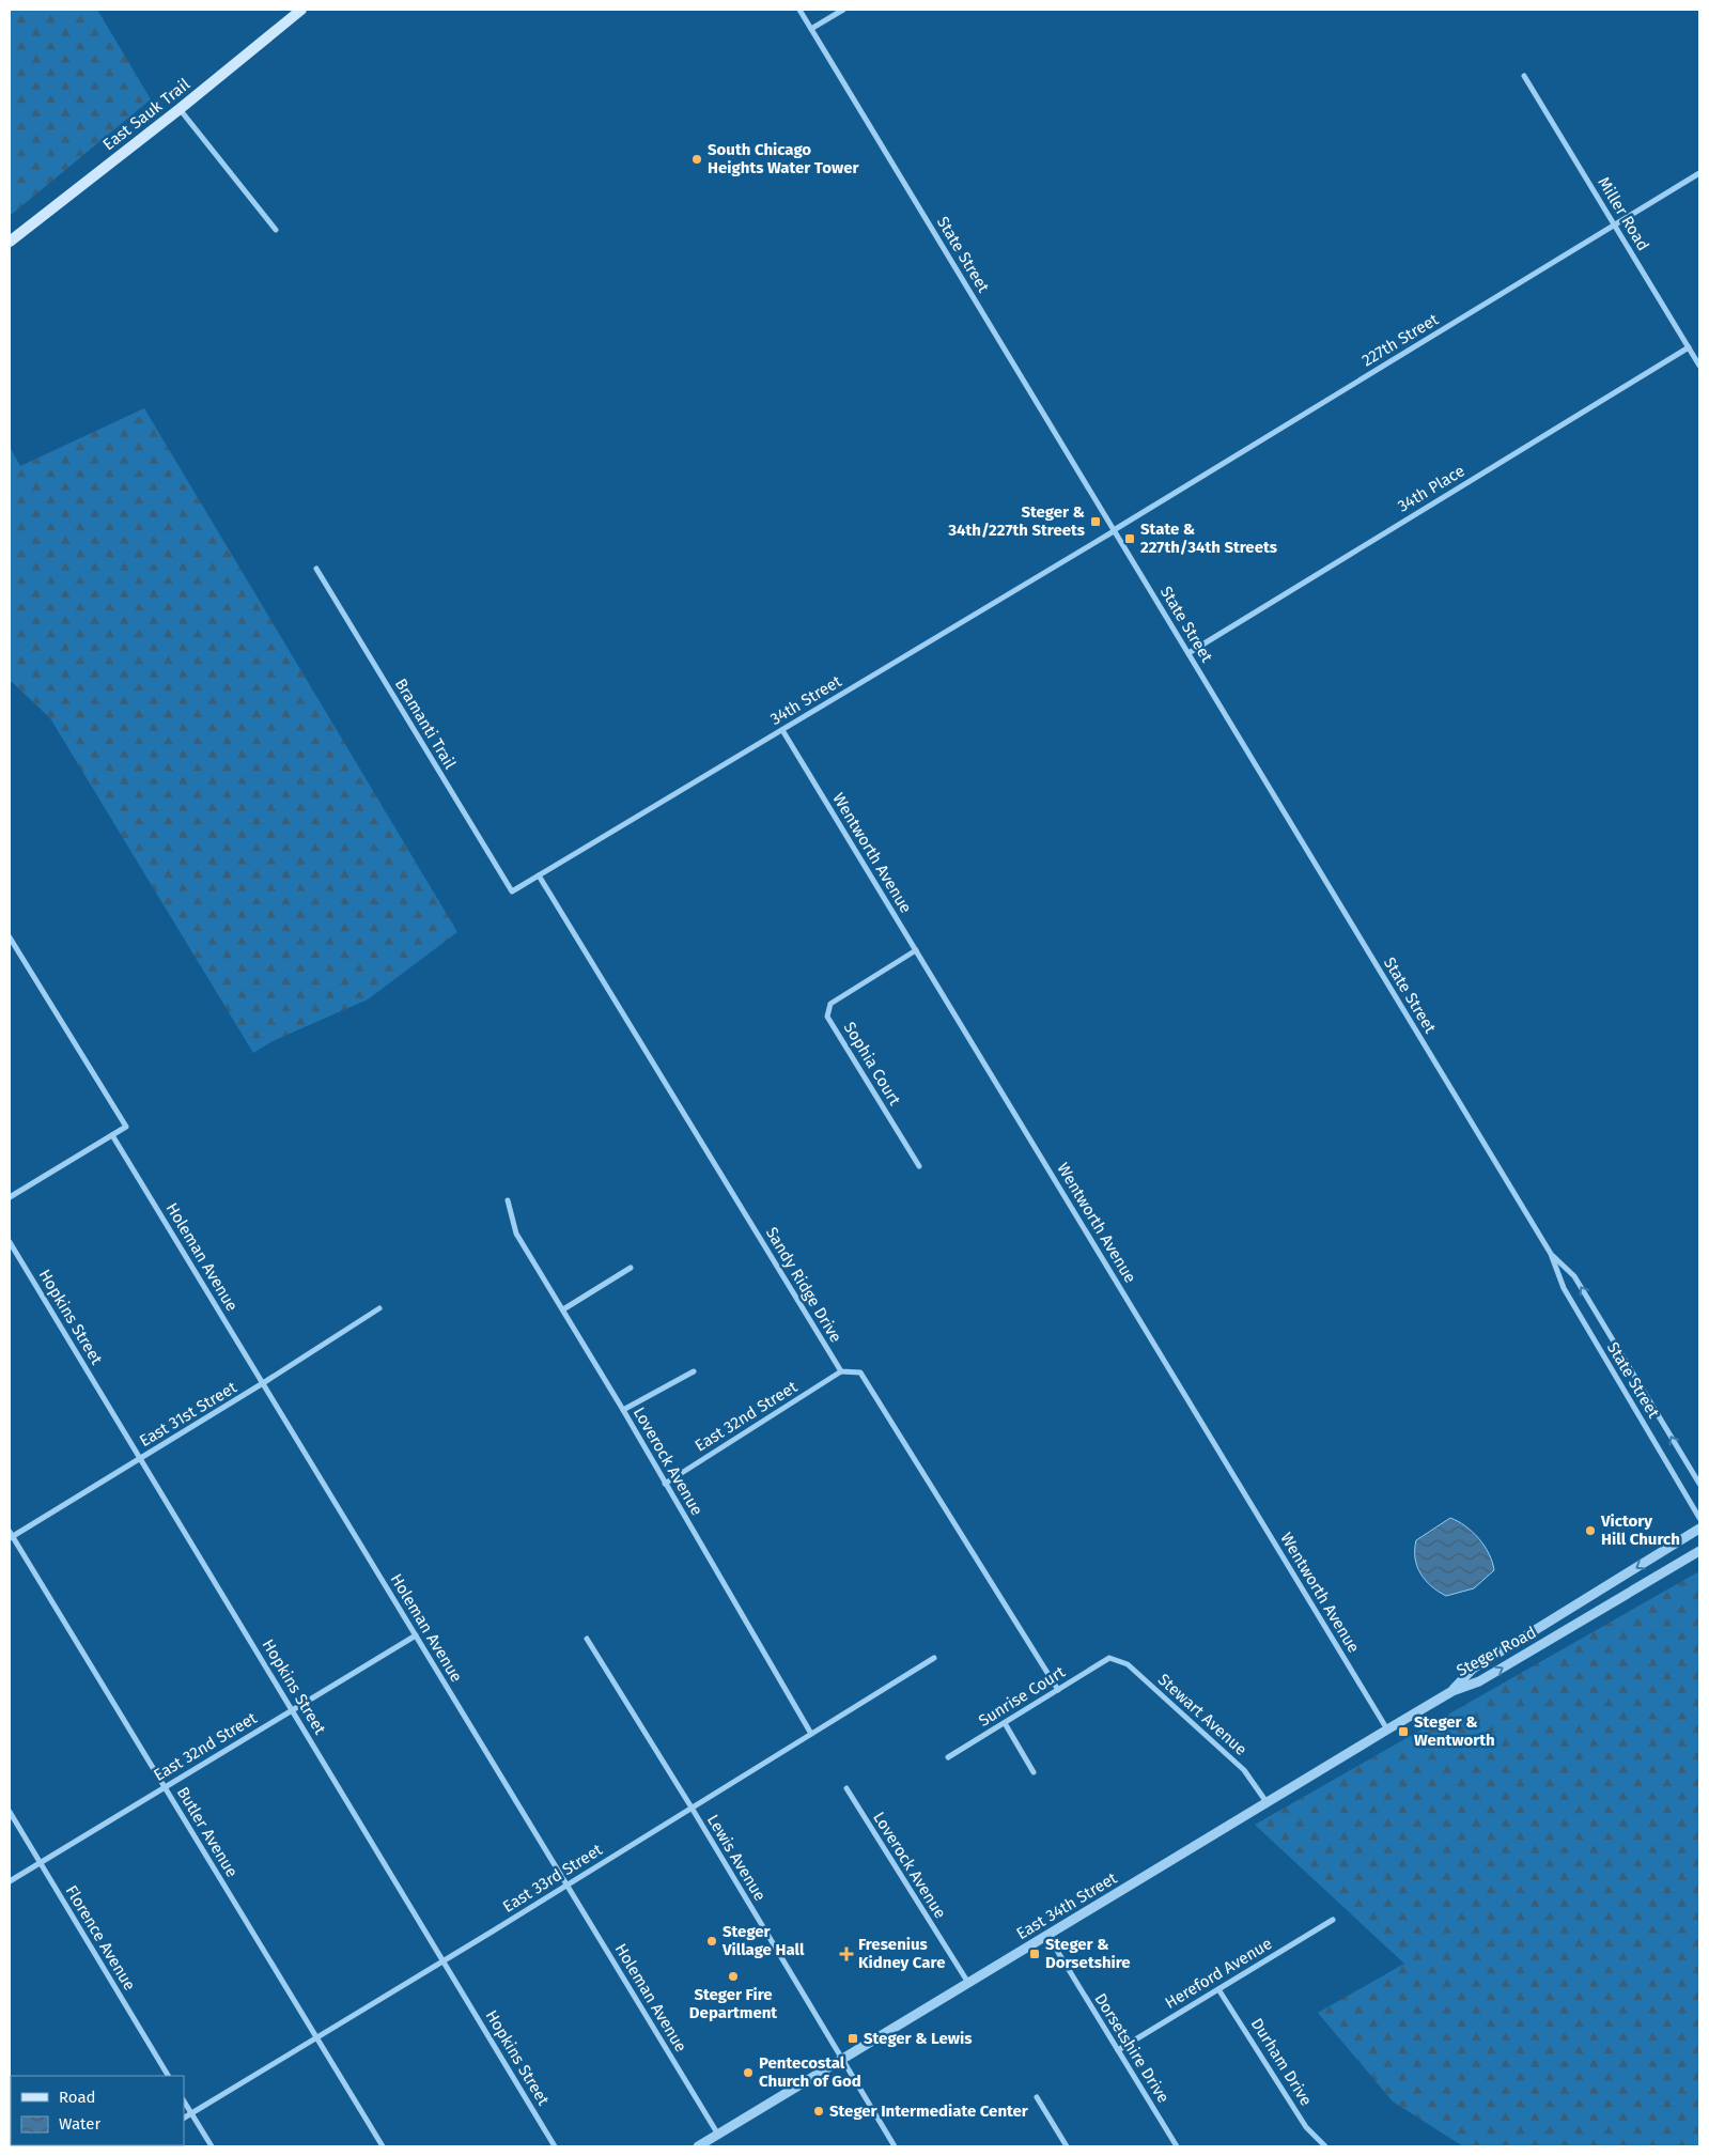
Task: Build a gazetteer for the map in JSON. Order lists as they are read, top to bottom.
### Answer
{
  "streets": {
    "main road": ["East Sauk Trail"],
    "street": [
      "Miller Road",
      "State Street",
      "227th Street",
      "34th Place",
      "34th Street",
      "Bramanti Trail",
      "Wentworth Avenue",
      "Sophia Court",
      "Holeman Avenue",
      "Sandy Ridge Drive",
      "Hopkins Street",
      "East 31st Street",
      "East 32nd Street",
      "Loverock Avenue",
      "Steger Road",
      "Sunrise Court",
      "Stewart Avenue",
      "Butler Avenue",
      "Lewis Avenue",
      "East 33rd Street",
      "East 34th Street",
      "Florence Avenue",
      "Hereford Avenue",
      "Dorsetshire Drive",
      "Durham Drive"
    ]
  },
  "crossings": [
    ["Miller Road", "227th Street"],
    ["Miller Road", "34th Place"],
    ["State Street", "227th Street"],
    ["State Street", "34th Place"],
    ["State Street", "34th Street"],
    ["227th Street", "34th Street"],
    ["34th Street", "Bramanti Trail"],
    ["34th Street", "Wentworth Avenue"],
    ["34th Street", "Sandy Ridge Drive"],
    ["Wentworth Avenue", "Sophia Court"],
    ["Wentworth Avenue", "East 34th Street"],
    ["Holeman Avenue", "East 31st Street"],
    ["Holeman Avenue", "East 32nd Street"],
    ["Holeman Avenue", "East 33rd Street"],
    ["Holeman Avenue", "East 34th Street"],
    ["Sandy Ridge Drive", "East 32nd Street"],
    ["Hopkins Street", "East 31st Street"],
    ["Hopkins Street", "East 32nd Street"],
    ["Hopkins Street", "East 33rd Street"],
    ["East 31st Street", "Butler Avenue"],
    ["East 32nd Street", "Loverock Avenue"],
    ["East 32nd Street", "Butler Avenue"],
    ["East 32nd Street", "Florence Avenue"],
    ["Loverock Avenue", "East 33rd Street"],
    ["Loverock Avenue", "East 34th Street"],
    ["Steger Road", "East 34th Street"],
    ["Sunrise Court", "Stewart Avenue"],
    ["Stewart Avenue", "East 34th Street"],
    ["Butler Avenue", "East 33rd Street"],
    ["Lewis Avenue", "East 33rd Street"],
    ["Lewis Avenue", "East 34th Street"],
    ["East 34th Street", "Dorsetshire Drive"],
    ["Hereford Avenue", "Dorsetshire Drive"],
    ["Hereford Avenue", "Durham Drive"]
  ],
  "places": {
    "other": [
      "South Chicago Heights Water Tower",
      "Victory Hill Church",
      "Steger Village Hall",
      "Steger Fire Department",
      "Pentecostal Church of God",
      "Steger Intermediate Center"
    ],
    "transit": [
      "Steger & 34th/227th Streets",
      "State & 227th/34th Streets",
      "Steger & Wentworth",
      "Steger & Dorsetshire",
      "Steger & Lewis"
    ],
    "health": ["Fresenius Kidney Care"]
  },
  "legend": ["Road", "Water"]
}
